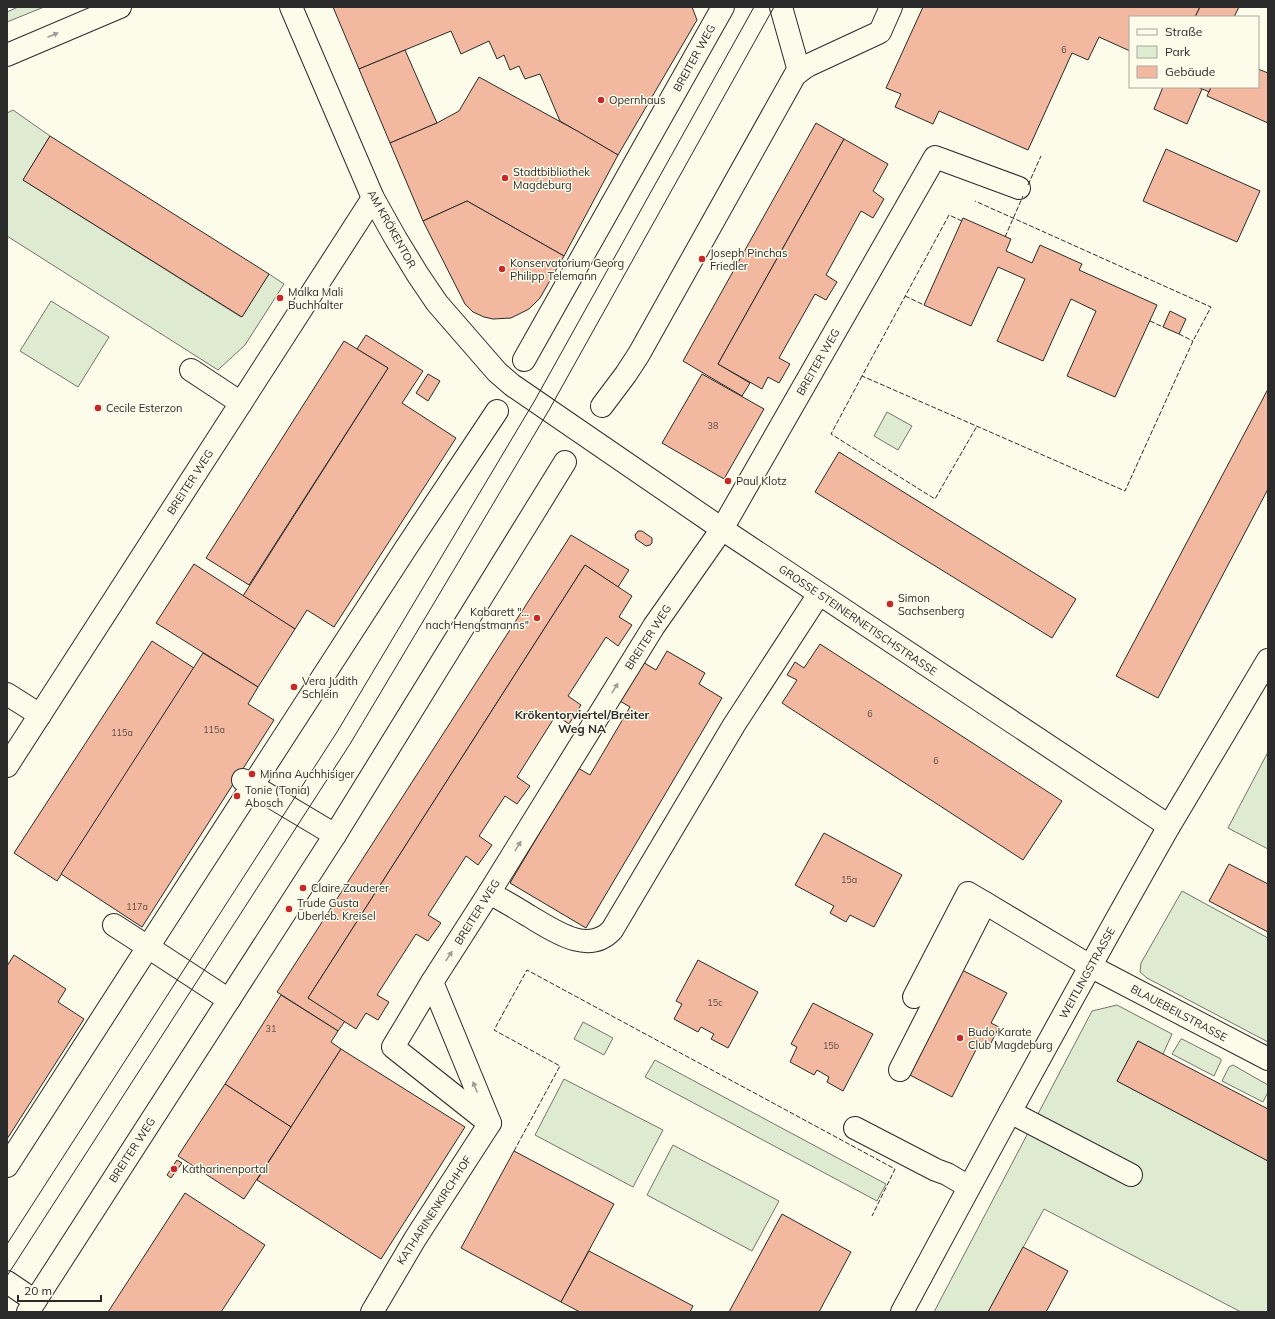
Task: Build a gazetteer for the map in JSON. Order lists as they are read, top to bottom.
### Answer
{
  "streets": {
    "street": [
      "BREITER WEG",
      "AM KRÖKENTOR",
      "GROSSE STEINERNETISCHSTRASSE",
      "WEITLINGSTRASSE",
      "BLAUEBEILSTRASSE",
      "KATHARINENKIRCHHOF"
    ]
  },
  "crossings": [
    ["BREITER WEG", "AM KRÖKENTOR"],
    ["BREITER WEG", "GROSSE STEINERNETISCHSTRASSE"],
    ["BREITER WEG", "KATHARINENKIRCHHOF"],
    ["AM KRÖKENTOR", "GROSSE STEINERNETISCHSTRASSE"],
    ["GROSSE STEINERNETISCHSTRASSE", "WEITLINGSTRASSE"],
    ["WEITLINGSTRASSE", "BLAUEBEILSTRASSE"]
  ],
  "districts": ["Krökentorviertel/Breiter Weg NA"],
  "places": [
    "Opernhaus",
    "Stadtbibliothek Magdeburg",
    "Joseph Pinchas Friedler",
    "Konservatorium Georg Philipp Telemann",
    "Malka Mali Buchhalter",
    "Cecile Esterzon",
    "Paul Klotz",
    "Simon Sachsenberg",
    "Kabarett \"... nach Hengstmanns\"",
    "Vera Judith Schlein",
    "Minna Auchhisiger",
    "Tonie (Tonia) Abosch",
    "Claire Zauderer",
    "Trude Gusta Überleb. Kreisel",
    "Budo Karate Club Magdeburg",
    "Katharinenportal"
  ],
  "house_numbers": [
    "6",
    "38",
    "6",
    "115a",
    "115a",
    "6",
    "15a",
    "117a",
    "15c",
    "31",
    "15b"
  ],
  "legend": ["Straße", "Park", "Gebäude"],
  "scale_bar": "20 m"
}
